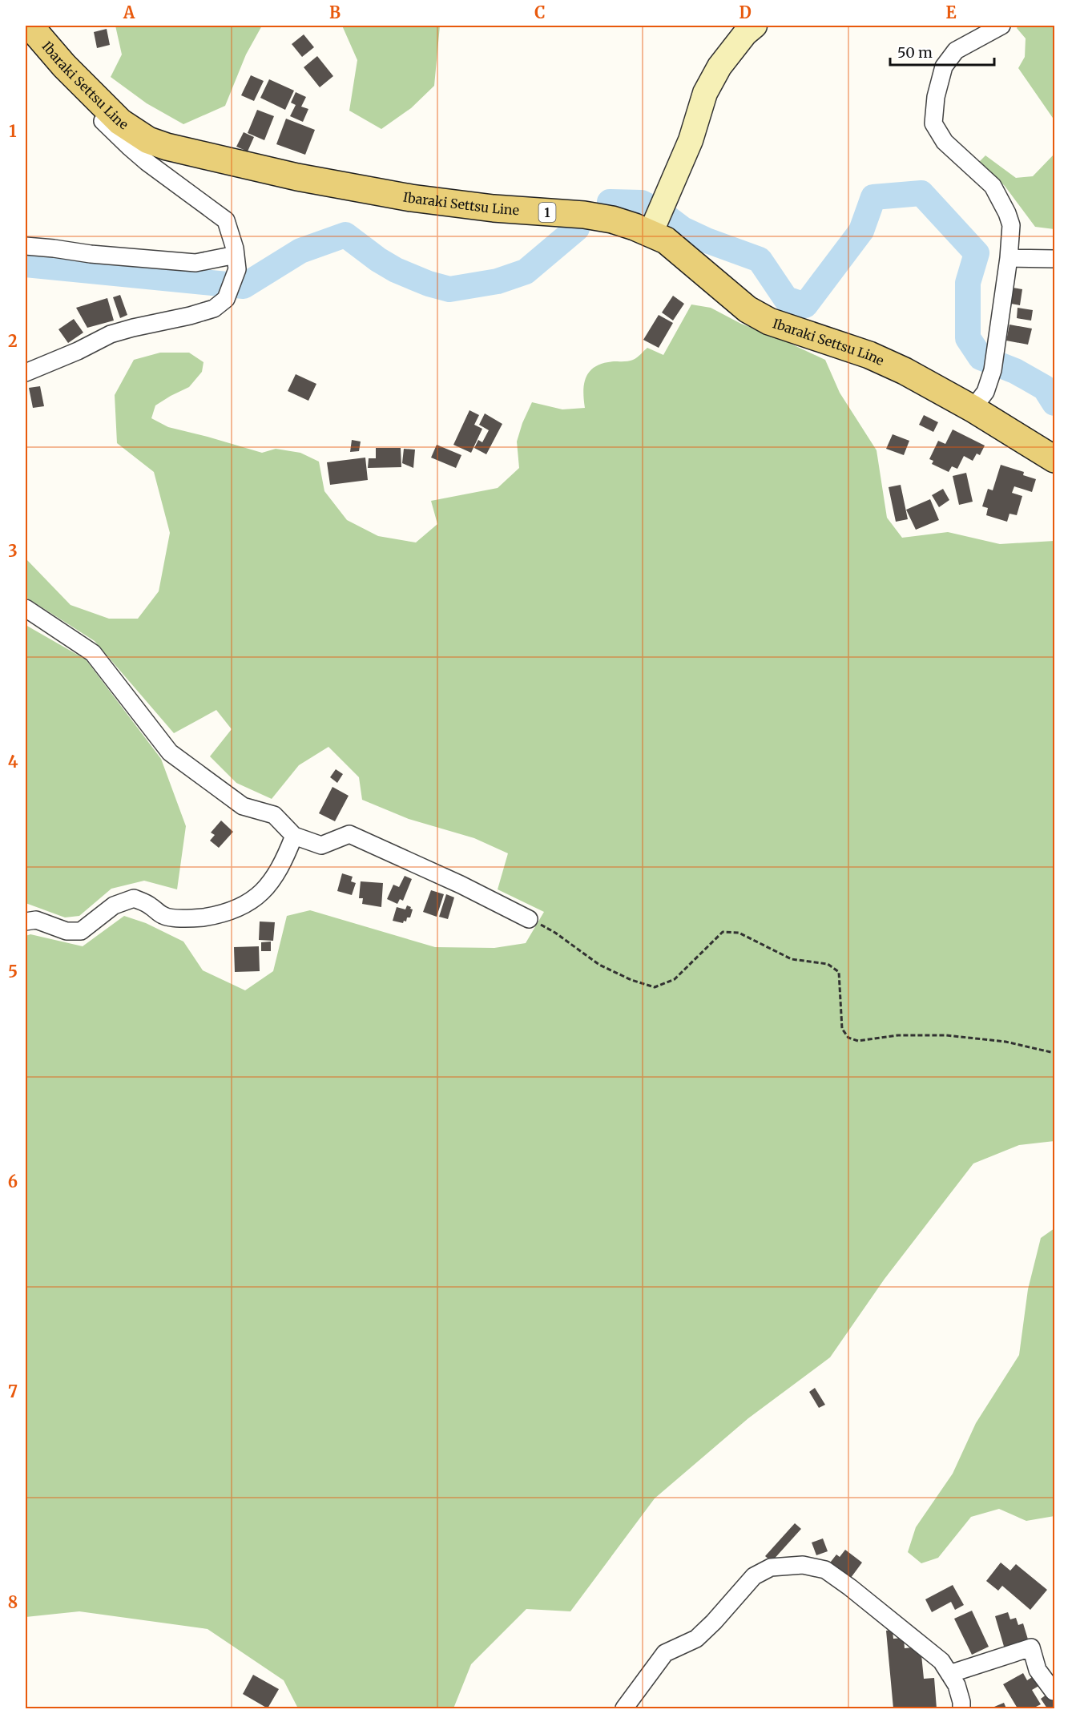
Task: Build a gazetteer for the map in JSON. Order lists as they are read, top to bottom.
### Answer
{
  "streets": {
    "main road": ["Ibaraki Settsu Line", "1"]
  },
  "scale_bar": "50 m",
  "grid": {
    "columns": [
      "A",
      "B",
      "C",
      "D",
      "E"
    ],
    "rows": [
      "1",
      "2",
      "3",
      "4",
      "5",
      "6",
      "7",
      "8"
    ]
  }
}
